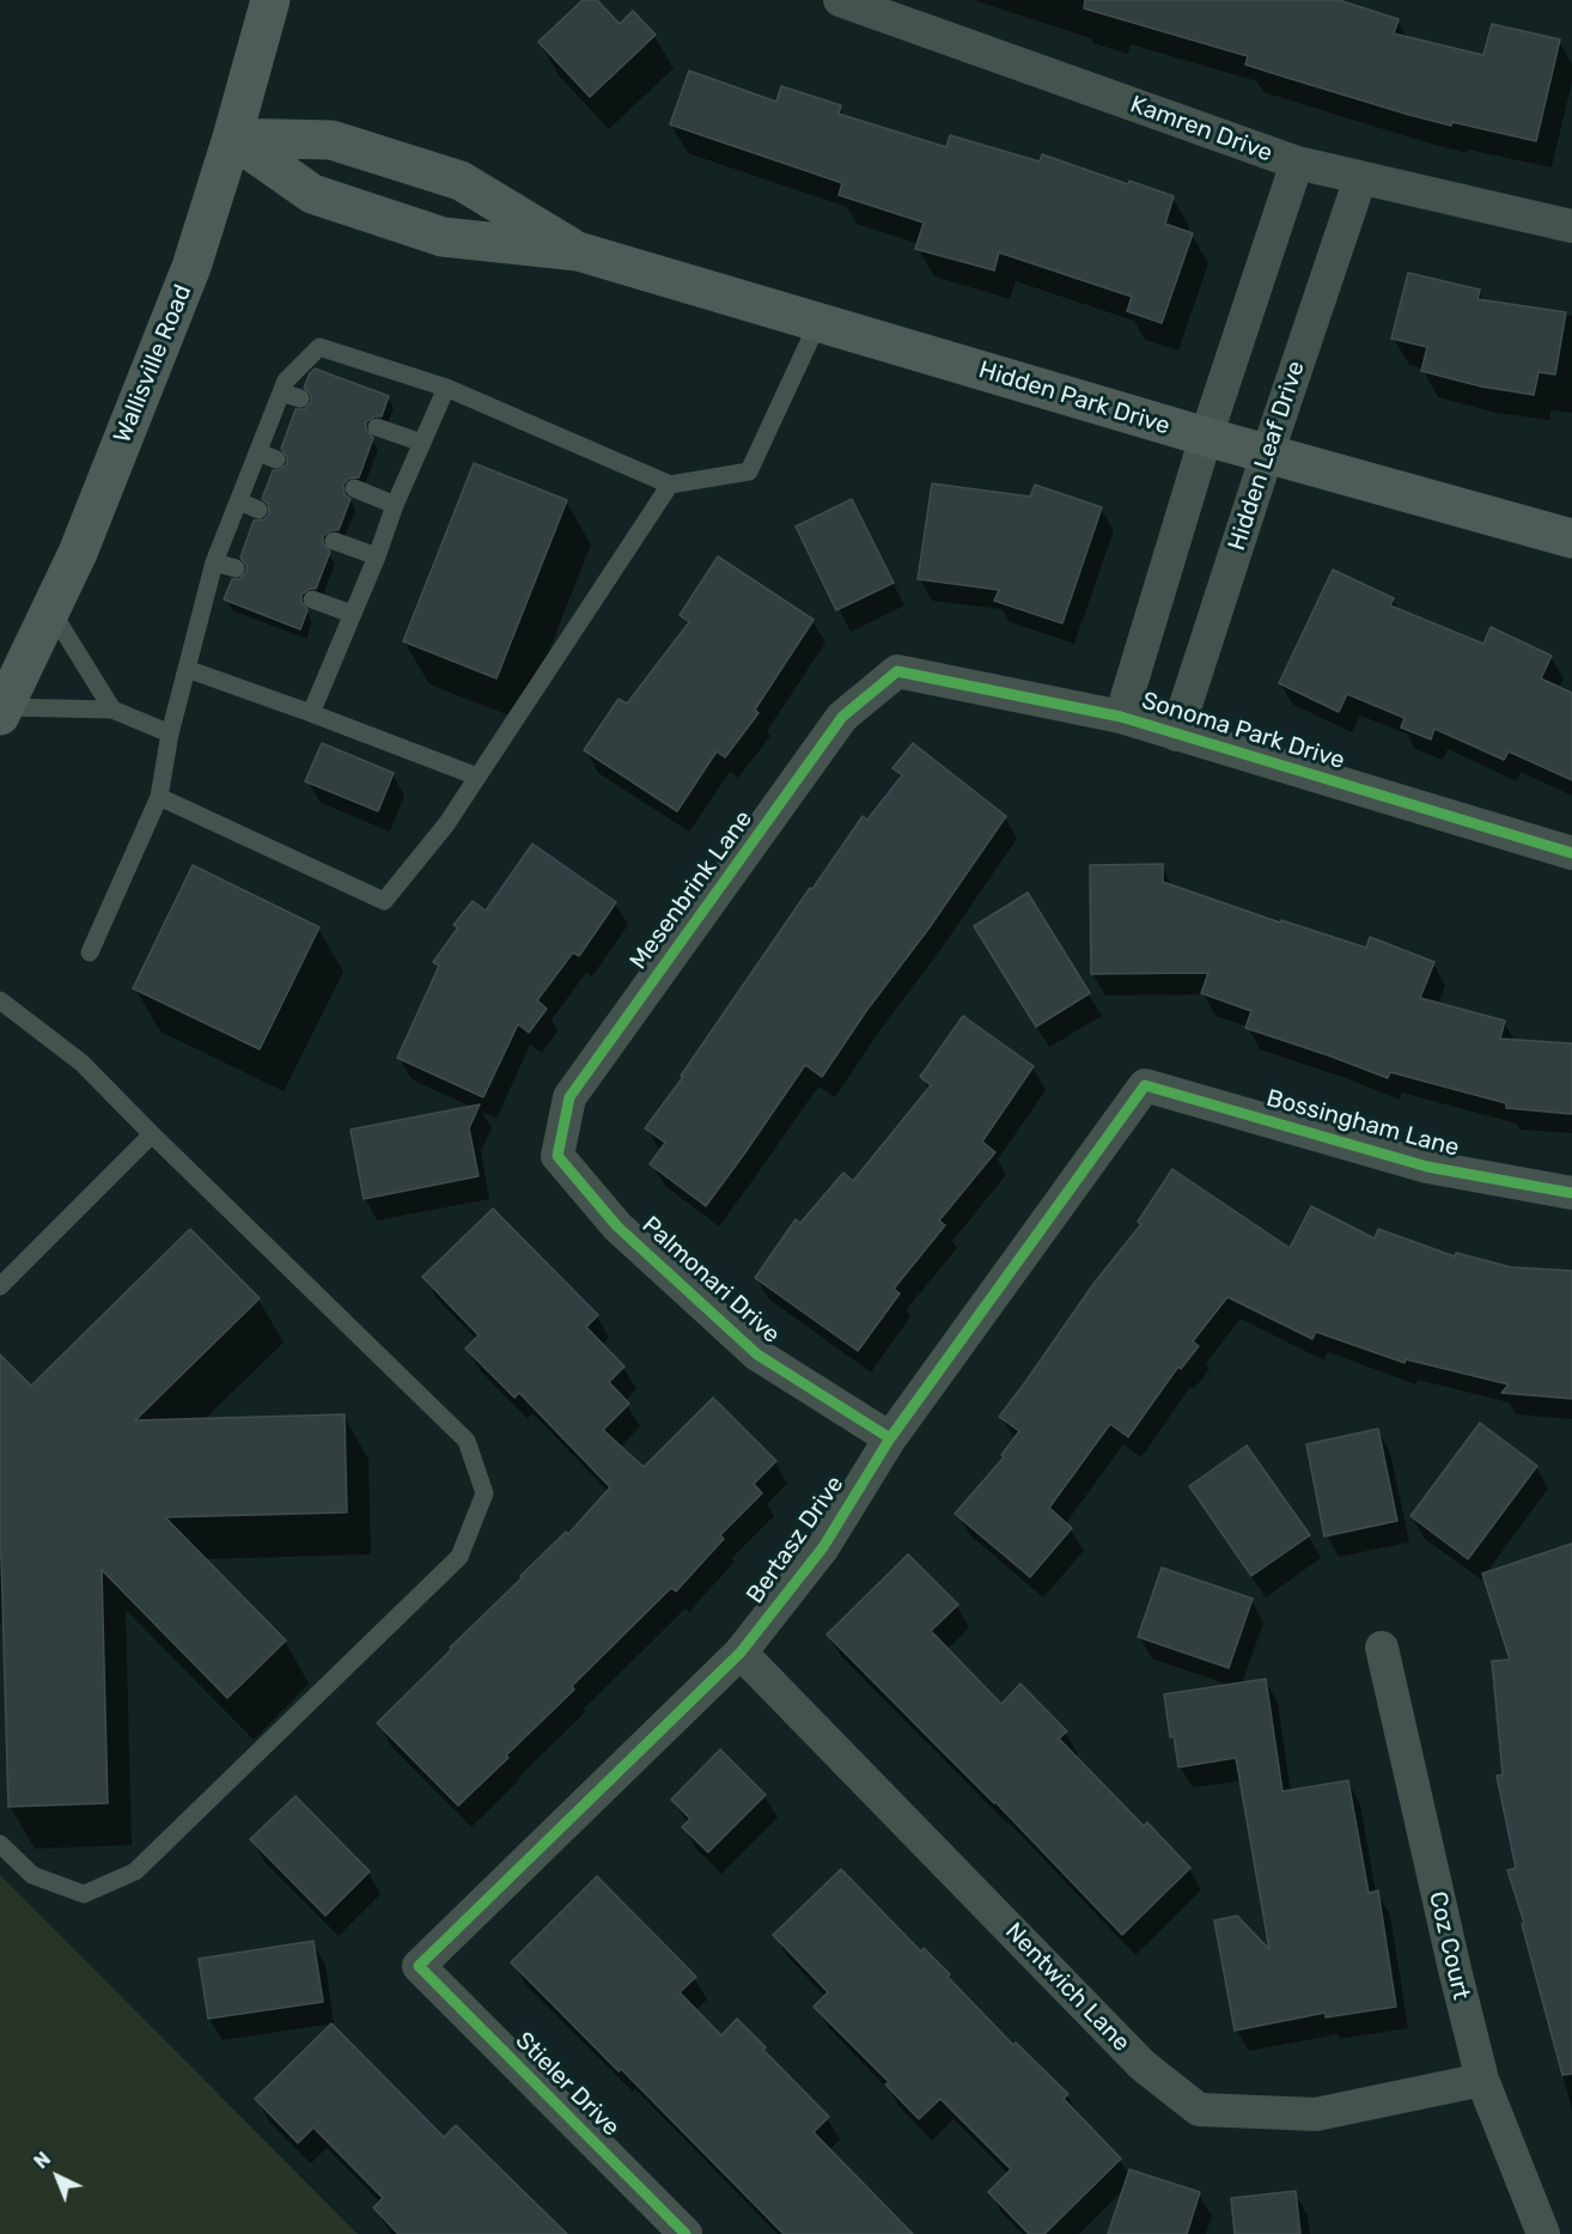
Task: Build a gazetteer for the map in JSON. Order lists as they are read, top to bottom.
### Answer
{
  "streets": {
    "street": [
      "Kamren Drive",
      "Wallisville Road",
      "Hidden Park Drive",
      "Hidden Leaf Drive",
      "Sonoma Park Drive",
      "Mesenbrink Lane",
      "Bossingham Lane",
      "Palmonari Drive",
      "Bertasz Drive",
      "Coz Court",
      "Nentwich Lane",
      "Stieler Drive"
    ]
  },
  "crossings": [
    ["Kamren Drive", "Hidden Leaf Drive"],
    ["Wallisville Road", "Hidden Park Drive"],
    ["Hidden Park Drive", "Hidden Leaf Drive"],
    ["Hidden Leaf Drive", "Sonoma Park Drive"],
    ["Sonoma Park Drive", "Mesenbrink Lane"],
    ["Mesenbrink Lane", "Palmonari Drive"],
    ["Bossingham Lane", "Bertasz Drive"],
    ["Palmonari Drive", "Bertasz Drive"],
    ["Bertasz Drive", "Nentwich Lane"],
    ["Bertasz Drive", "Stieler Drive"],
    ["Coz Court", "Nentwich Lane"]
  ],
  "north": "top left"
}
